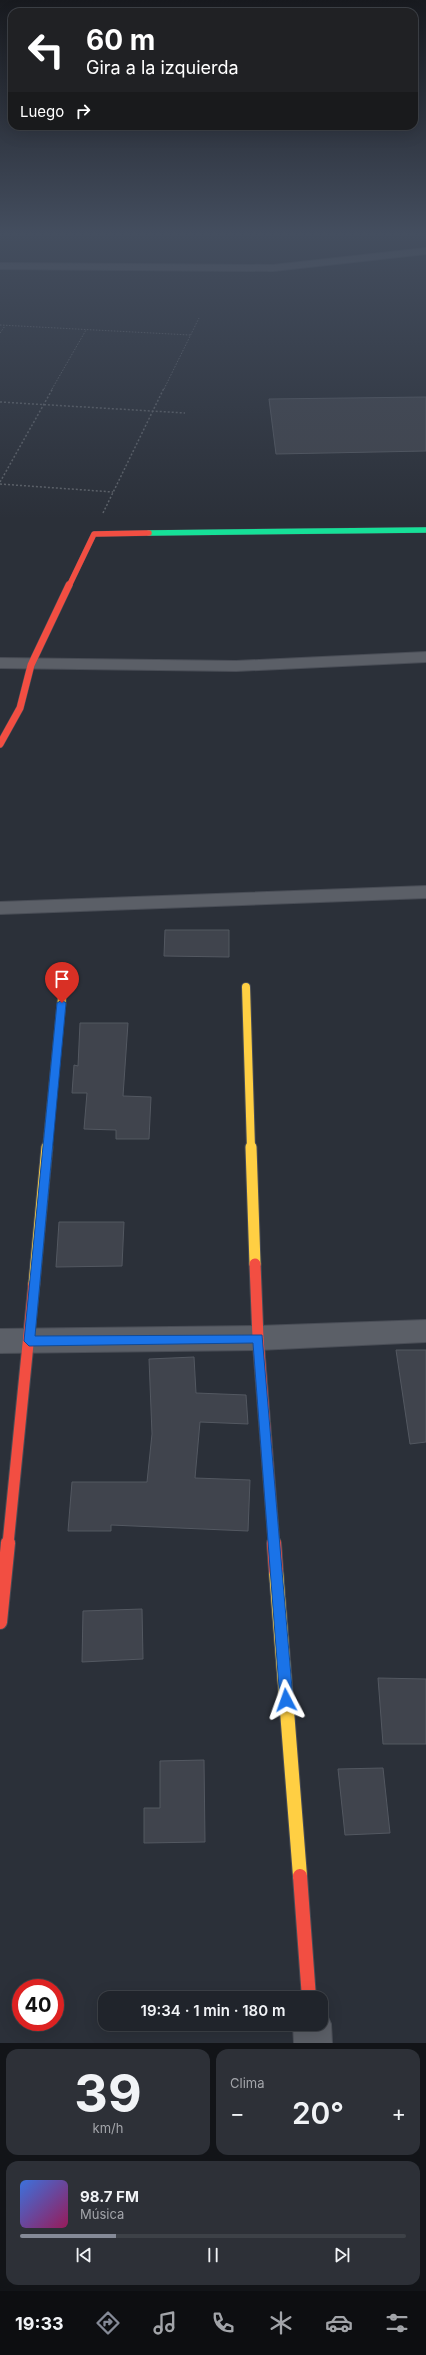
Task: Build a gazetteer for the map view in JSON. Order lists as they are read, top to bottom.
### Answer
{
  "page": {
    "turn": ["60 m", "Gira a la izquierda"],
    "then": "Luego",
    "limit": "40",
    "trip": "19:34 · 1 min · 180 m",
    "tile": [
      ["39", "km/h"],
      "Clima"
    ],
    "heat": ["−", "20°", "+"],
    "song": ["98.7 FM", "Música"],
    "tabs": "19:33"
  }
}
